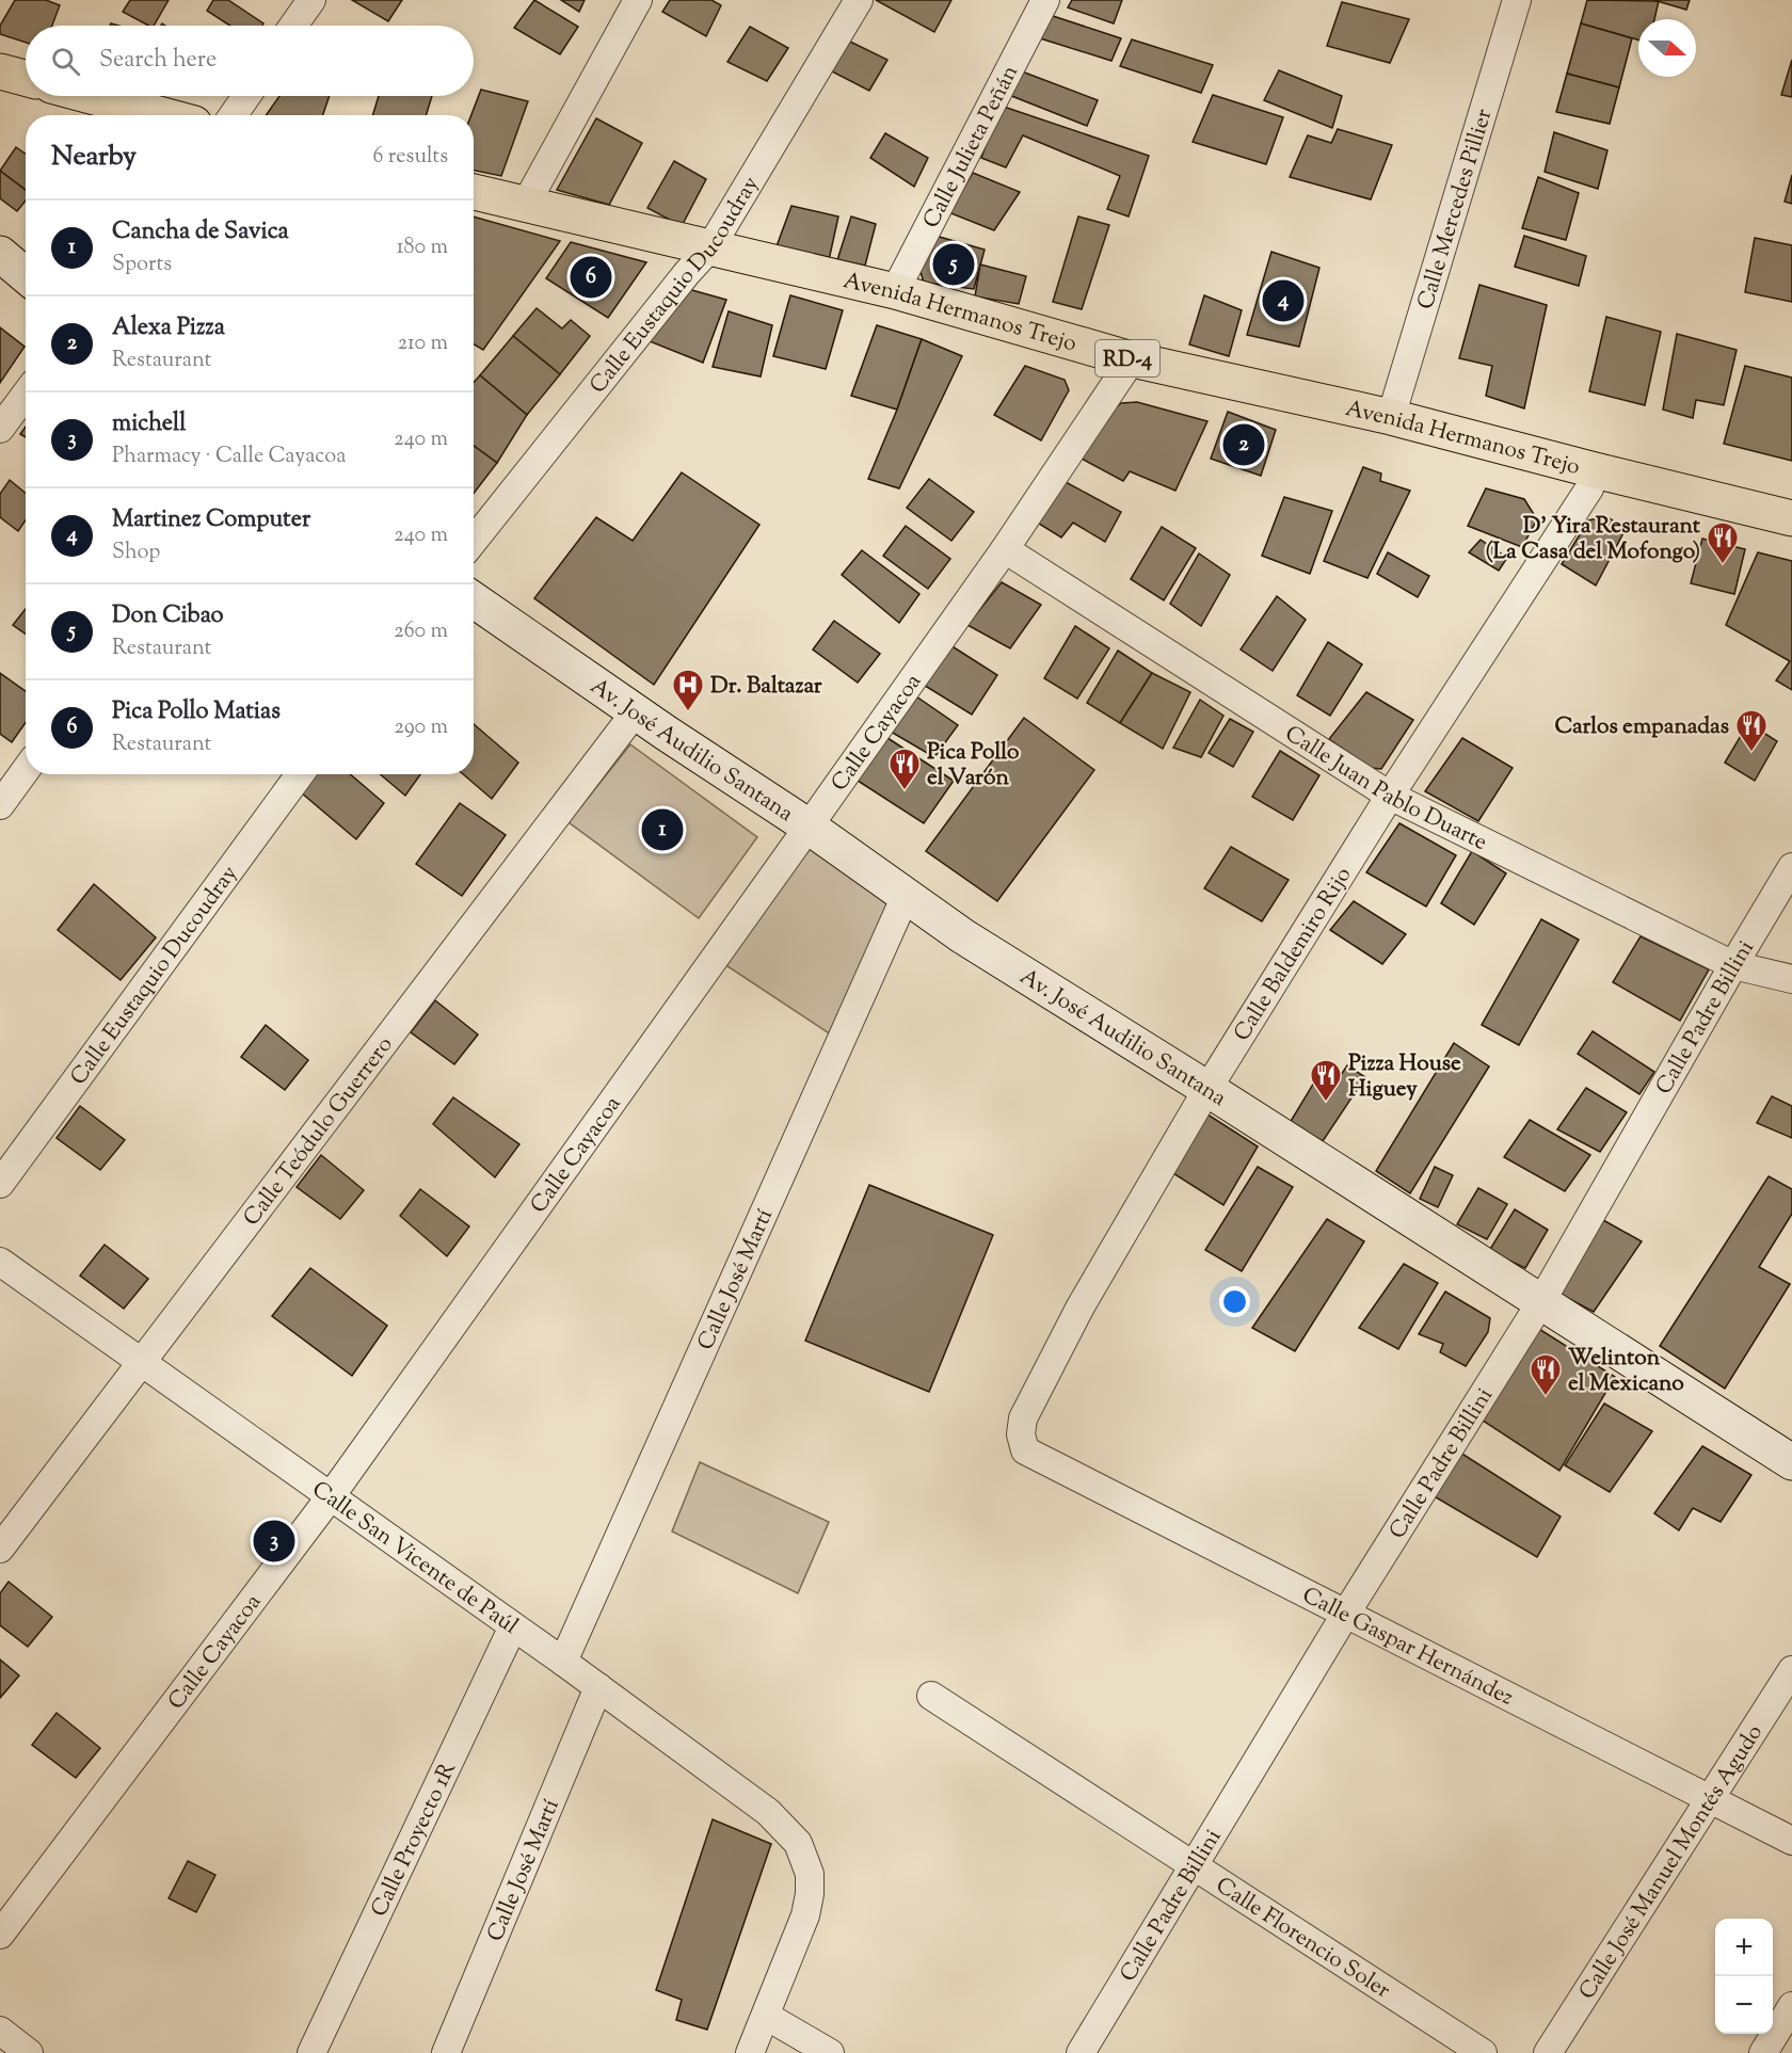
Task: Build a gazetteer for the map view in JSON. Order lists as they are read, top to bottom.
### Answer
{
  "streets": {
    "main road": ["Avenida Hermanos Trejo", "RD-4", "Av. José Audilio Santana"],
    "street": [
      "Calle Julieta Peñán",
      "Calle Mercedes Pillier",
      "Calle Eustaquio Ducoudray",
      "Calle Cayacoa",
      "Calle Juan Pablo Duarte",
      "Calle Baldemiro Rijo",
      "Calle Padre Billini",
      "Calle Teódulo Guerrero",
      "Calle José Martí",
      "Calle San Vicente de Paúl",
      "Calle Gaspar Hernández",
      "Calle Proyecto 1R",
      "Calle José Manuel Montés Agudo",
      "Calle Florencio Soler"
    ]
  },
  "crossings": [
    ["Calle Julieta Peñán", "Avenida Hermanos Trejo"],
    ["Calle Mercedes Pillier", "Avenida Hermanos Trejo"],
    ["Calle Eustaquio Ducoudray", "Avenida Hermanos Trejo"],
    ["Avenida Hermanos Trejo", "Calle Cayacoa"],
    ["Avenida Hermanos Trejo", "Calle Baldemiro Rijo"],
    ["Calle Cayacoa", "Av. José Audilio Santana"],
    ["Calle Cayacoa", "Calle Juan Pablo Duarte"],
    ["Calle Cayacoa", "Calle San Vicente de Paúl"],
    ["Av. José Audilio Santana", "Calle Baldemiro Rijo"],
    ["Av. José Audilio Santana", "Calle Padre Billini"],
    ["Av. José Audilio Santana", "Calle Teódulo Guerrero"],
    ["Av. José Audilio Santana", "Calle José Martí"],
    ["Calle Juan Pablo Duarte", "Calle Baldemiro Rijo"],
    ["Calle Juan Pablo Duarte", "Calle Padre Billini"],
    ["Calle Baldemiro Rijo", "Calle Gaspar Hernández"],
    ["Calle Padre Billini", "Calle Gaspar Hernández"],
    ["Calle Padre Billini", "Calle Florencio Soler"],
    ["Calle Teódulo Guerrero", "Calle San Vicente de Paúl"],
    ["Calle José Martí", "Calle San Vicente de Paúl"],
    ["Calle San Vicente de Paúl", "Calle Proyecto 1R"],
    ["Calle Gaspar Hernández", "Calle José Manuel Montés Agudo"]
  ],
  "places": {
    "restaurant": [
      "D' Yira Restaurant (La Casa del Mofongo)",
      "Carlos empanadas",
      "Pica Pollo el Varón",
      "Pizza House Higuey",
      "Welinton el Mexicano"
    ],
    "hospital": ["Dr. Baltazar"]
  },
  "north": "right",
  "page": {
    "search": "Search here",
    "heading": ["Nearby", "6 results"],
    "list": [
      {
        "mark": "1",
        "name": "Cancha de Savica",
        "note": "Sports",
        "value": "180 m"
      },
      {
        "mark": "2",
        "name": "Alexa Pizza",
        "note": "Restaurant",
        "value": "210 m"
      },
      {
        "mark": "3",
        "name": "michell",
        "note": "Pharmacy · Calle Cayacoa",
        "value": "240 m"
      },
      {
        "mark": "4",
        "name": "Martinez Computer",
        "note": "Shop",
        "value": "240 m"
      },
      {
        "mark": "5",
        "name": "Don Cibao",
        "note": "Restaurant",
        "value": "260 m"
      },
      {
        "mark": "6",
        "name": "Pica Pollo Matias",
        "note": "Restaurant",
        "value": "290 m"
      }
    ],
    "pins": [
      "5",
      "6",
      "4",
      "2",
      "1",
      "3"
    ],
    "map_buttons": ["+", "−"]
  }
}
